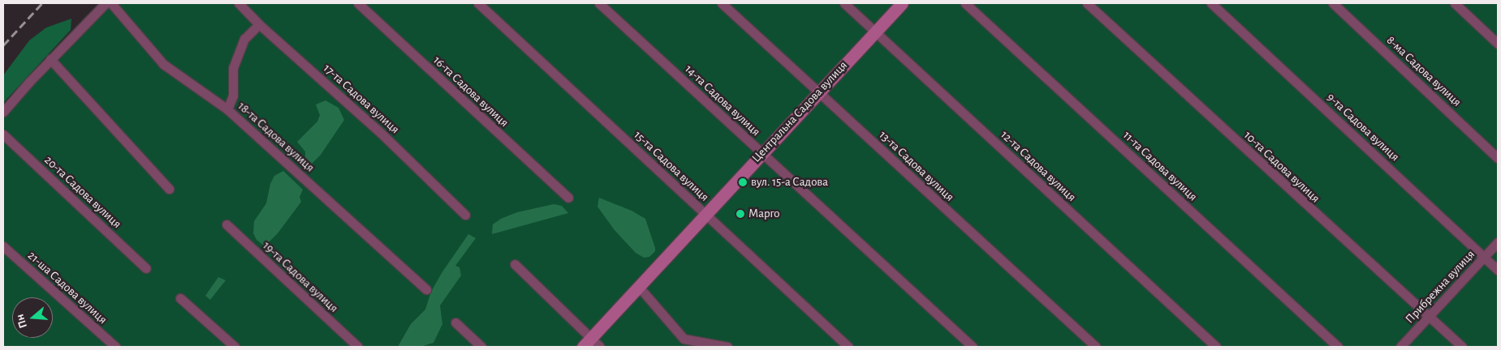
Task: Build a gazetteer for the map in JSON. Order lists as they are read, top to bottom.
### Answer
{
  "streets": {
    "main road": ["Центральна Садова вулиця"],
    "street": [
      "8-ма Садова вулиця",
      "16-та Садова вулиця",
      "17-та Садова вулиця",
      "14-та Садова вулиця",
      "9-та Садова вулиця",
      "18-та Садова вулиця",
      "15-та Садова вулиця",
      "13-та Садова вулиця",
      "12-та Садова вулиця",
      "11-та Садова вулиця",
      "10-та Садова вулиця",
      "20-та Садова вулиця",
      "19-та Садова вулиця",
      "Прибрежна вулиця",
      "21-ша Садова вулиця"
    ]
  },
  "crossings": [
    ["14-та Садова вулиця", "Центральна Садова вулиця"],
    ["Центральна Садова вулиця", "15-та Садова вулиця"],
    ["Центральна Садова вулиця", "13-та Садова вулиця"],
    ["Центральна Садова вулиця", "12-та Садова вулиця"],
    ["9-та Садова вулиця", "Прибрежна вулиця"],
    ["10-та Садова вулиця", "Прибрежна вулиця"]
  ],
  "places": ["вул. 15-а Садова", "Марго"],
  "north": "left"
}
